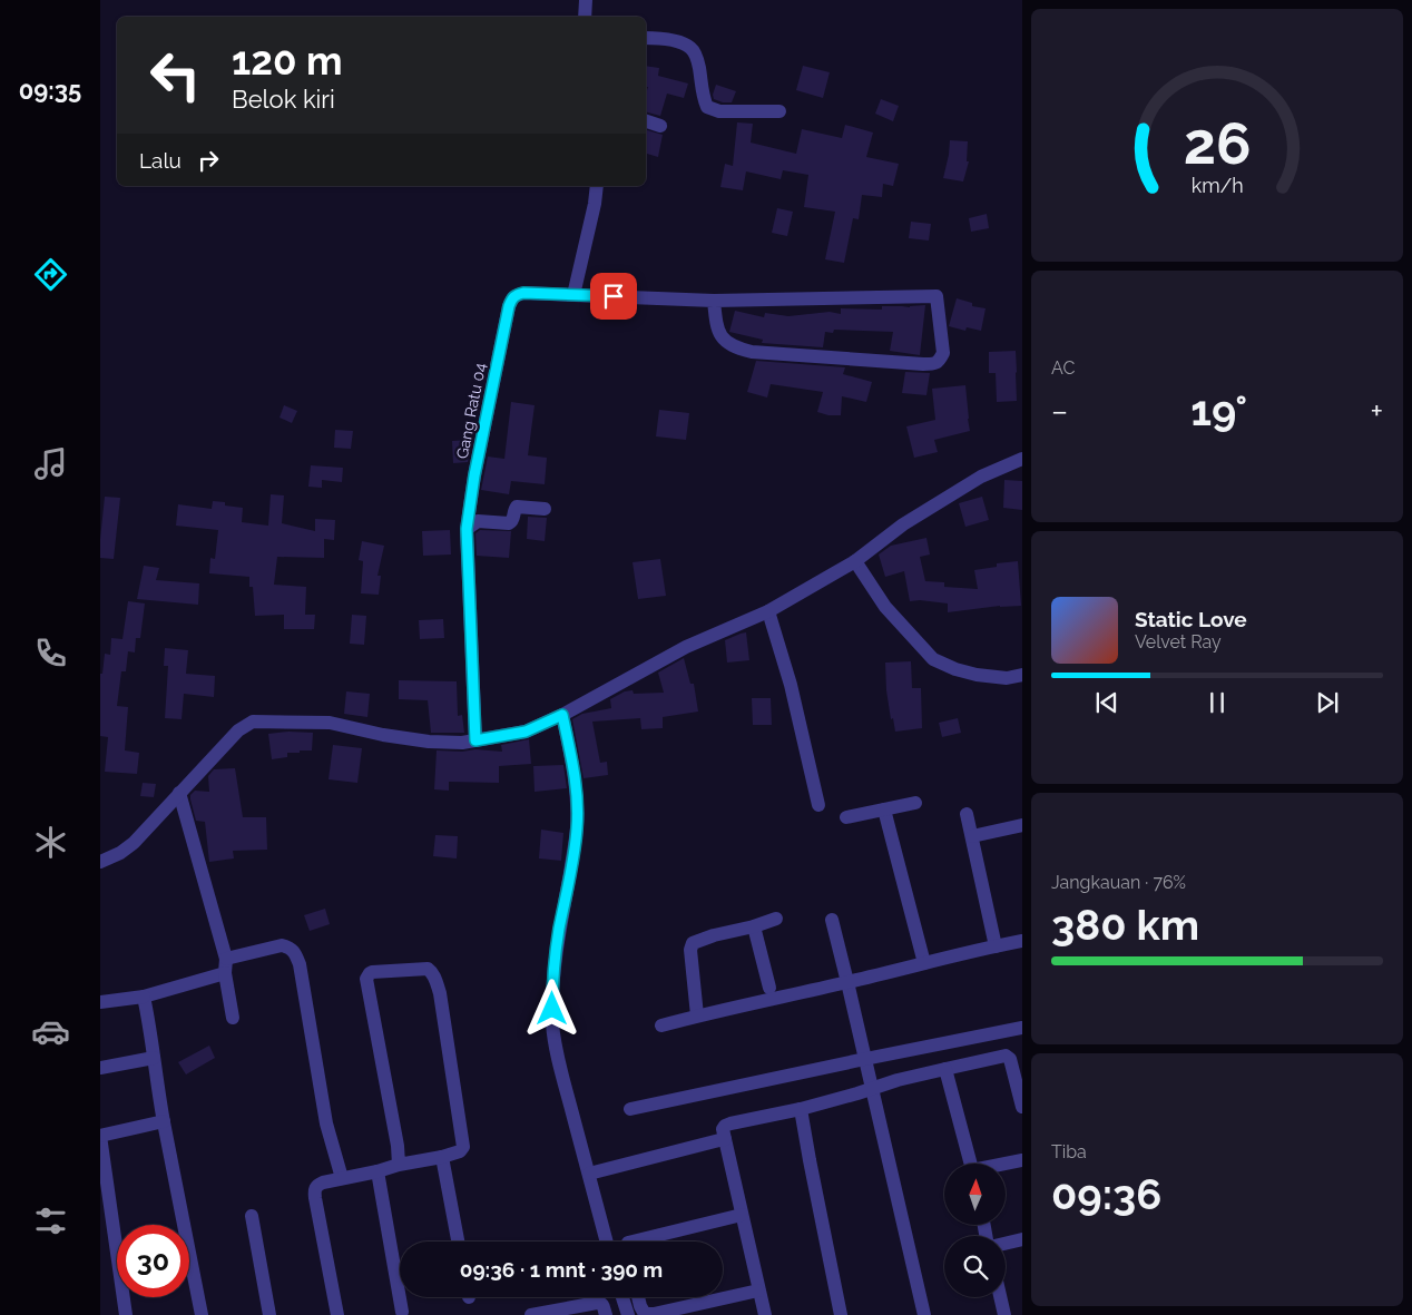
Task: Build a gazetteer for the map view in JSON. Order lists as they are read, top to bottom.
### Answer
{
  "streets": {
    "street": ["Gang Ratu 04"]
  },
  "north": "top",
  "page": {
    "tabs": "09:35",
    "turn": ["120 m", "Belok kiri"],
    "then": "Lalu",
    "tile": [
      "AC",
      ["Jangkauan · 76%", "380 km"],
      ["Tiba", "09:36"]
    ],
    "heat": ["−", "19°", "+"],
    "song": ["Static Love", "Velvet Ray"],
    "limit": "30",
    "trip": "09:36 · 1 mnt · 390 m",
    "gauge": ["26", "km/h"]
  }
}
